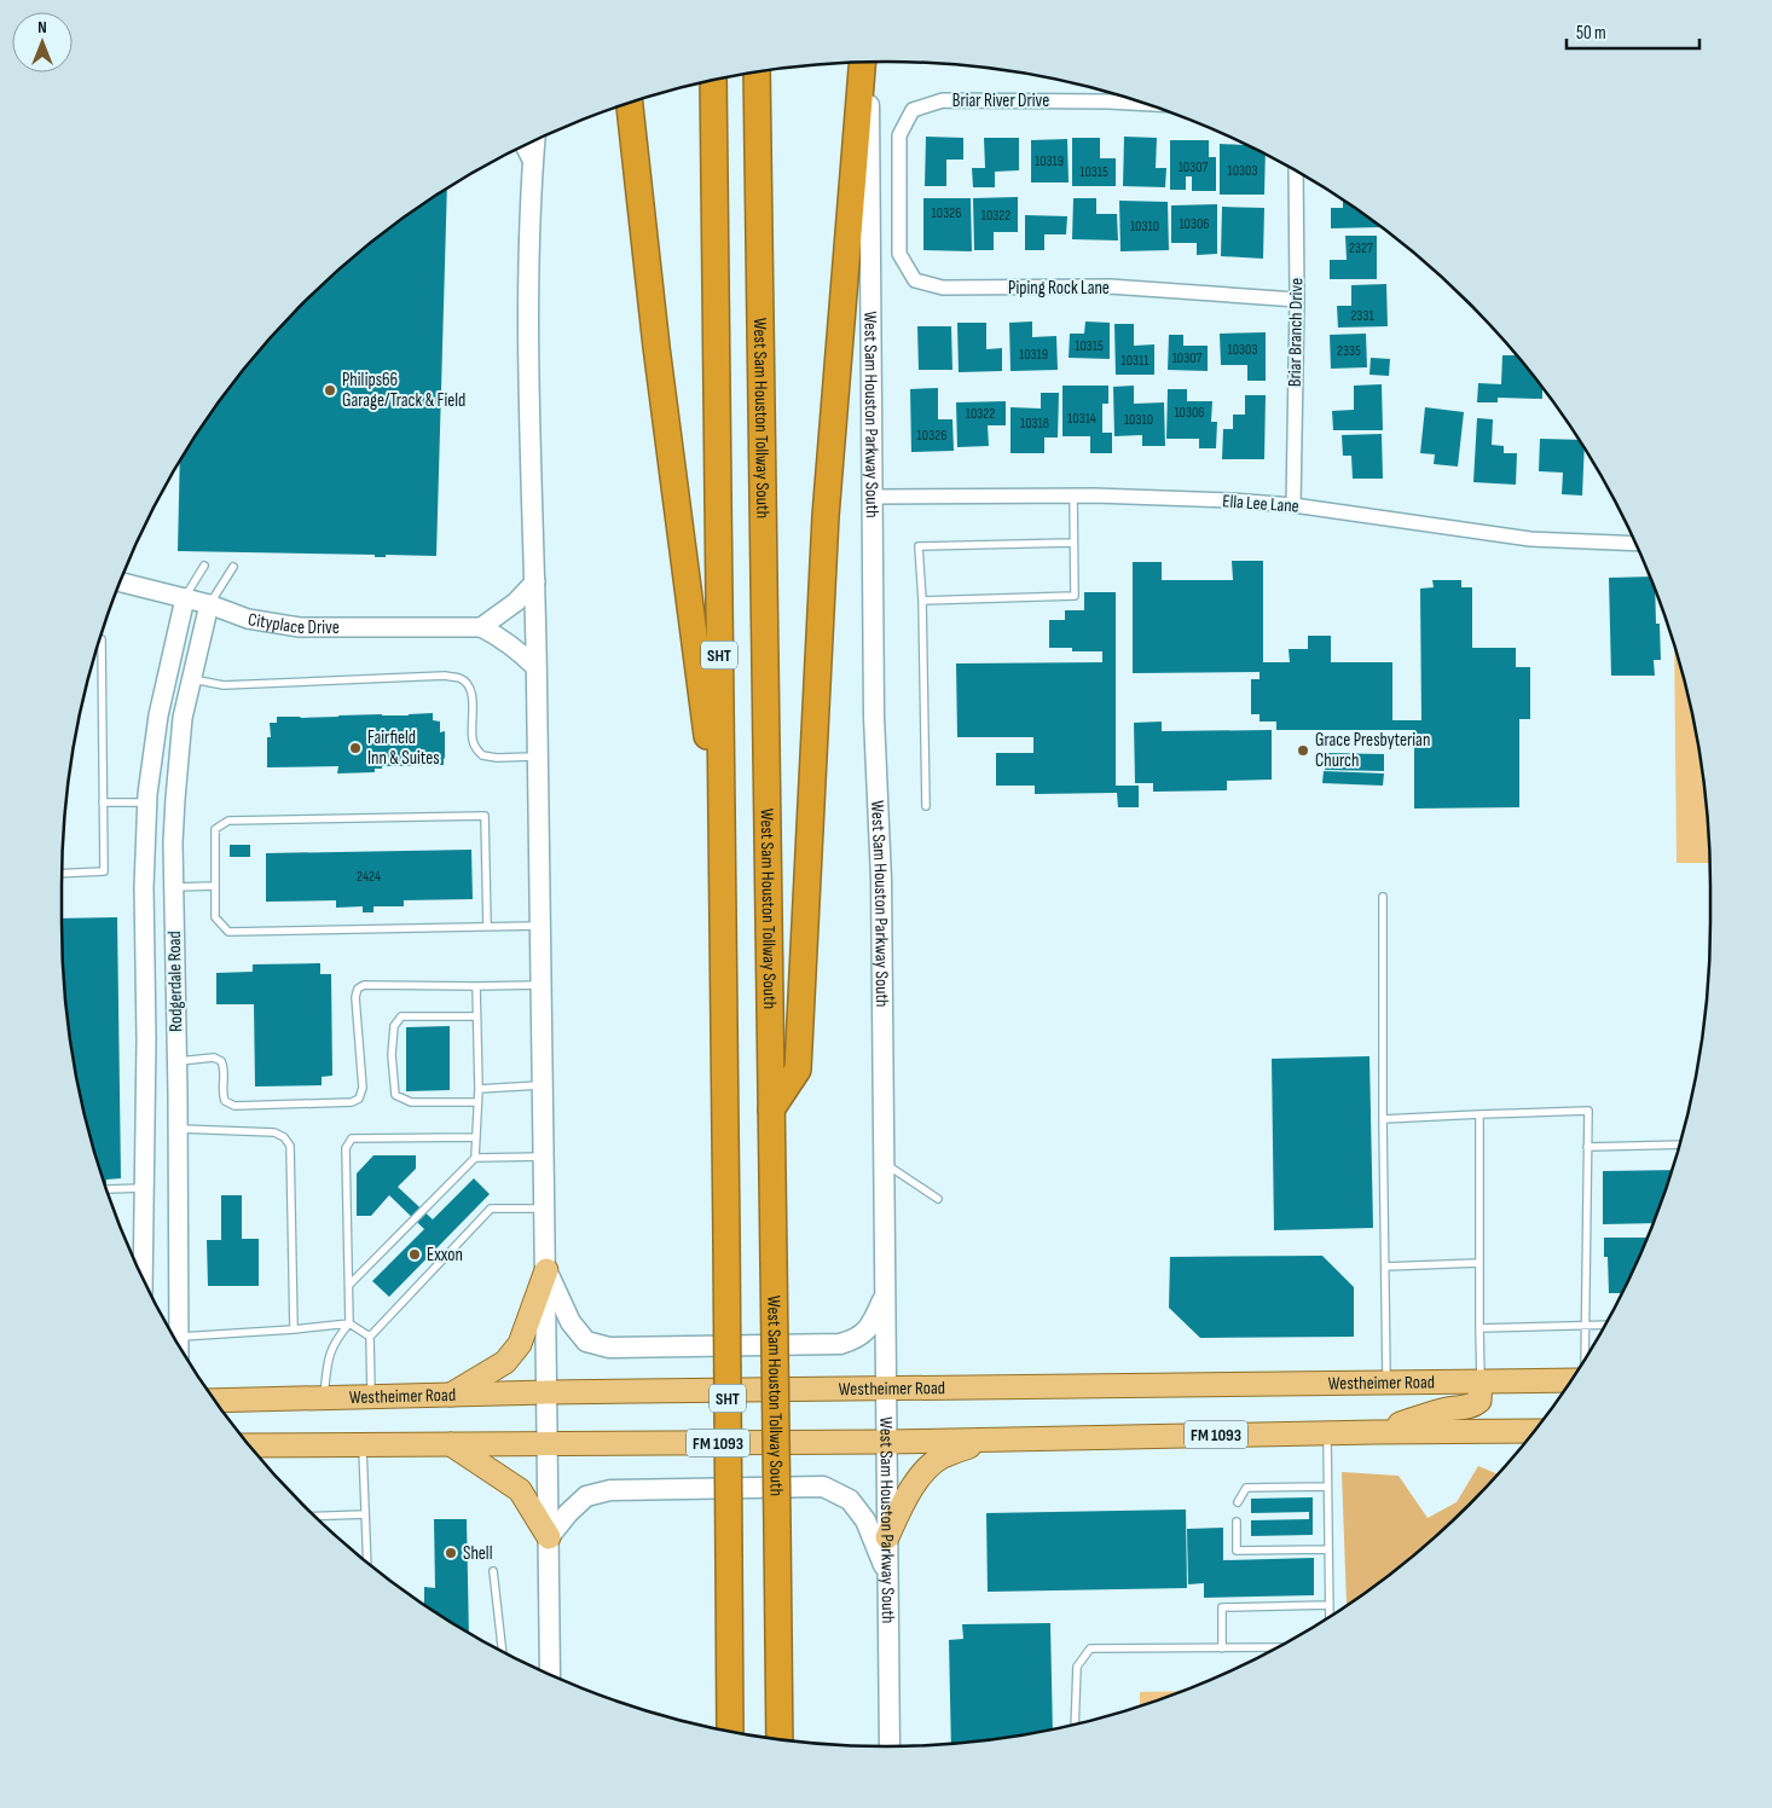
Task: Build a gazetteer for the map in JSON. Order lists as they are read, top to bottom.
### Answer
{
  "streets": {
    "highway": ["West Sam Houston Tollway South", "SHT"],
    "main road": ["West Sam Houston Parkway South", "Westheimer Road", "FM 1093"],
    "street": [
      "Briar River Drive",
      "Piping Rock Lane",
      "Briar Branch Drive",
      "Ella Lee Lane",
      "Cityplace Drive",
      "Rodgerdale Road"
    ]
  },
  "crossings": [
    ["Briar River Drive", "Piping Rock Lane"],
    ["Piping Rock Lane", "Briar Branch Drive"],
    ["Briar Branch Drive", "Ella Lee Lane"],
    ["West Sam Houston Parkway South", "Ella Lee Lane"],
    ["West Sam Houston Parkway South", "Westheimer Road"],
    ["West Sam Houston Parkway South", "FM 1093"],
    ["Cityplace Drive", "Rodgerdale Road"]
  ],
  "places": [
    "Philips66 Garage/Track & Field",
    "Fairfield Inn & Suites",
    "Grace Presbyterian Church",
    "Exxon",
    "Shell"
  ],
  "house_numbers": [
    "10319",
    "10307",
    "10303",
    "10315",
    "10326",
    "10322",
    "10306",
    "10310",
    "2327",
    "2331",
    "10315",
    "10303",
    "2335",
    "10319",
    "10307",
    "10311",
    "10306",
    "10322",
    "10314",
    "10310",
    "10318",
    "10326",
    "2424"
  ],
  "scale_bar": "50 m",
  "north": "top"
}
